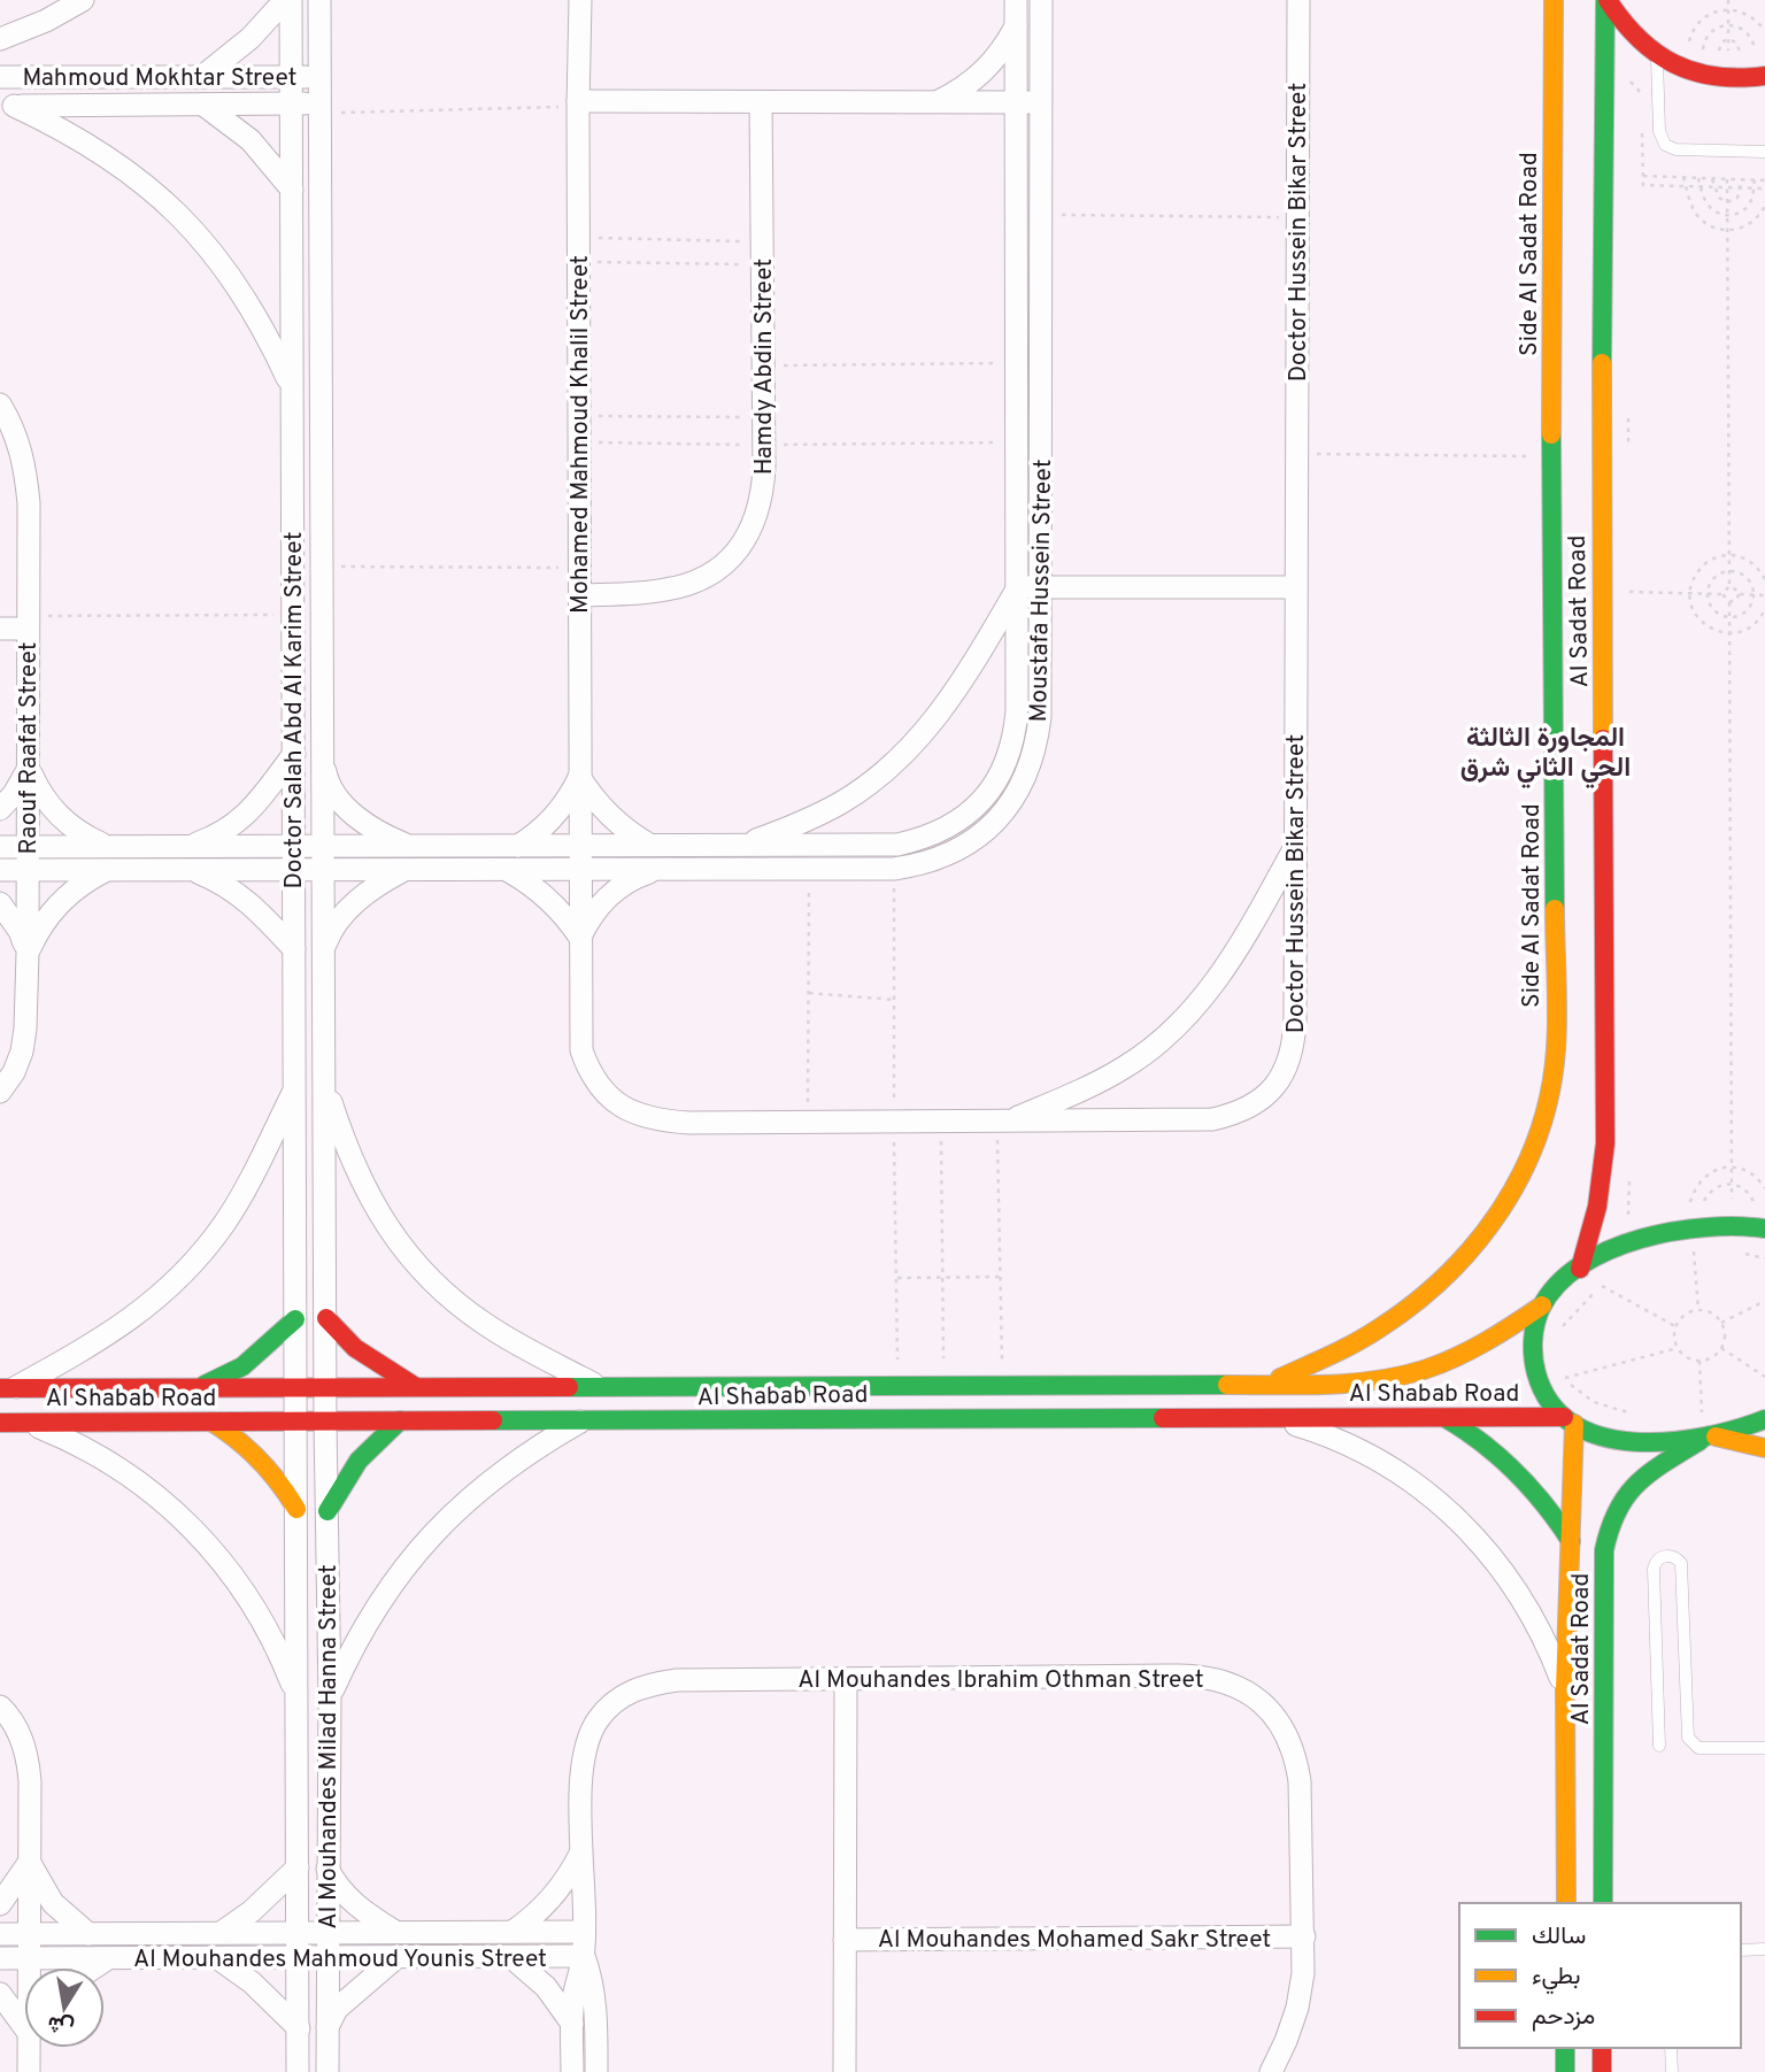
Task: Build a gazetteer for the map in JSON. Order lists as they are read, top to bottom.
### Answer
{
  "streets": {
    "main road": ["Side Al Sadat Road", "Al Sadat Road", "Al Shabab Road"],
    "street": [
      "Mahmoud Mokhtar Street",
      "Doctor Hussein Bikar Street",
      "Hamdy Abdin Street",
      "Mohamed Mahmoud Khalil Street",
      "Moustafa Hussein Street",
      "Doctor Salah Abd Al Karim Street",
      "Raouf Raafat Street",
      "Al Mouhandes Ibrahim Othman Street",
      "Al Mouhandes Milad Hanna Street",
      "Al Mouhandes Mohamed Sakr Street",
      "Al Mouhandes Mahmoud Younis Street"
    ]
  },
  "crossings": [
    ["Mahmoud Mokhtar Street", "Doctor Salah Abd Al Karim Street"],
    ["Doctor Hussein Bikar Street", "Mohamed Mahmoud Khalil Street"],
    ["Doctor Hussein Bikar Street", "Moustafa Hussein Street"],
    ["Side Al Sadat Road", "Al Shabab Road"],
    ["Hamdy Abdin Street", "Mohamed Mahmoud Khalil Street"],
    ["Mohamed Mahmoud Khalil Street", "Moustafa Hussein Street"],
    ["Moustafa Hussein Street", "Doctor Salah Abd Al Karim Street"],
    ["Moustafa Hussein Street", "Raouf Raafat Street"],
    ["Al Sadat Road", "Al Shabab Road"],
    ["Doctor Salah Abd Al Karim Street", "Raouf Raafat Street"],
    ["Doctor Salah Abd Al Karim Street", "Al Shabab Road"],
    ["Doctor Salah Abd Al Karim Street", "Al Mouhandes Milad Hanna Street"],
    ["Al Shabab Road", "Al Mouhandes Milad Hanna Street"],
    ["Al Mouhandes Ibrahim Othman Street", "Al Mouhandes Mohamed Sakr Street"],
    ["Al Mouhandes Ibrahim Othman Street", "Al Mouhandes Mahmoud Younis Street"],
    ["Al Mouhandes Milad Hanna Street", "Al Mouhandes Mahmoud Younis Street"]
  ],
  "districts": ["المجاورة الثالثة الحي الثاني شرق"],
  "legend": ["سالك", "بطيء", "مزدحم"],
  "north": "bottom"
}
